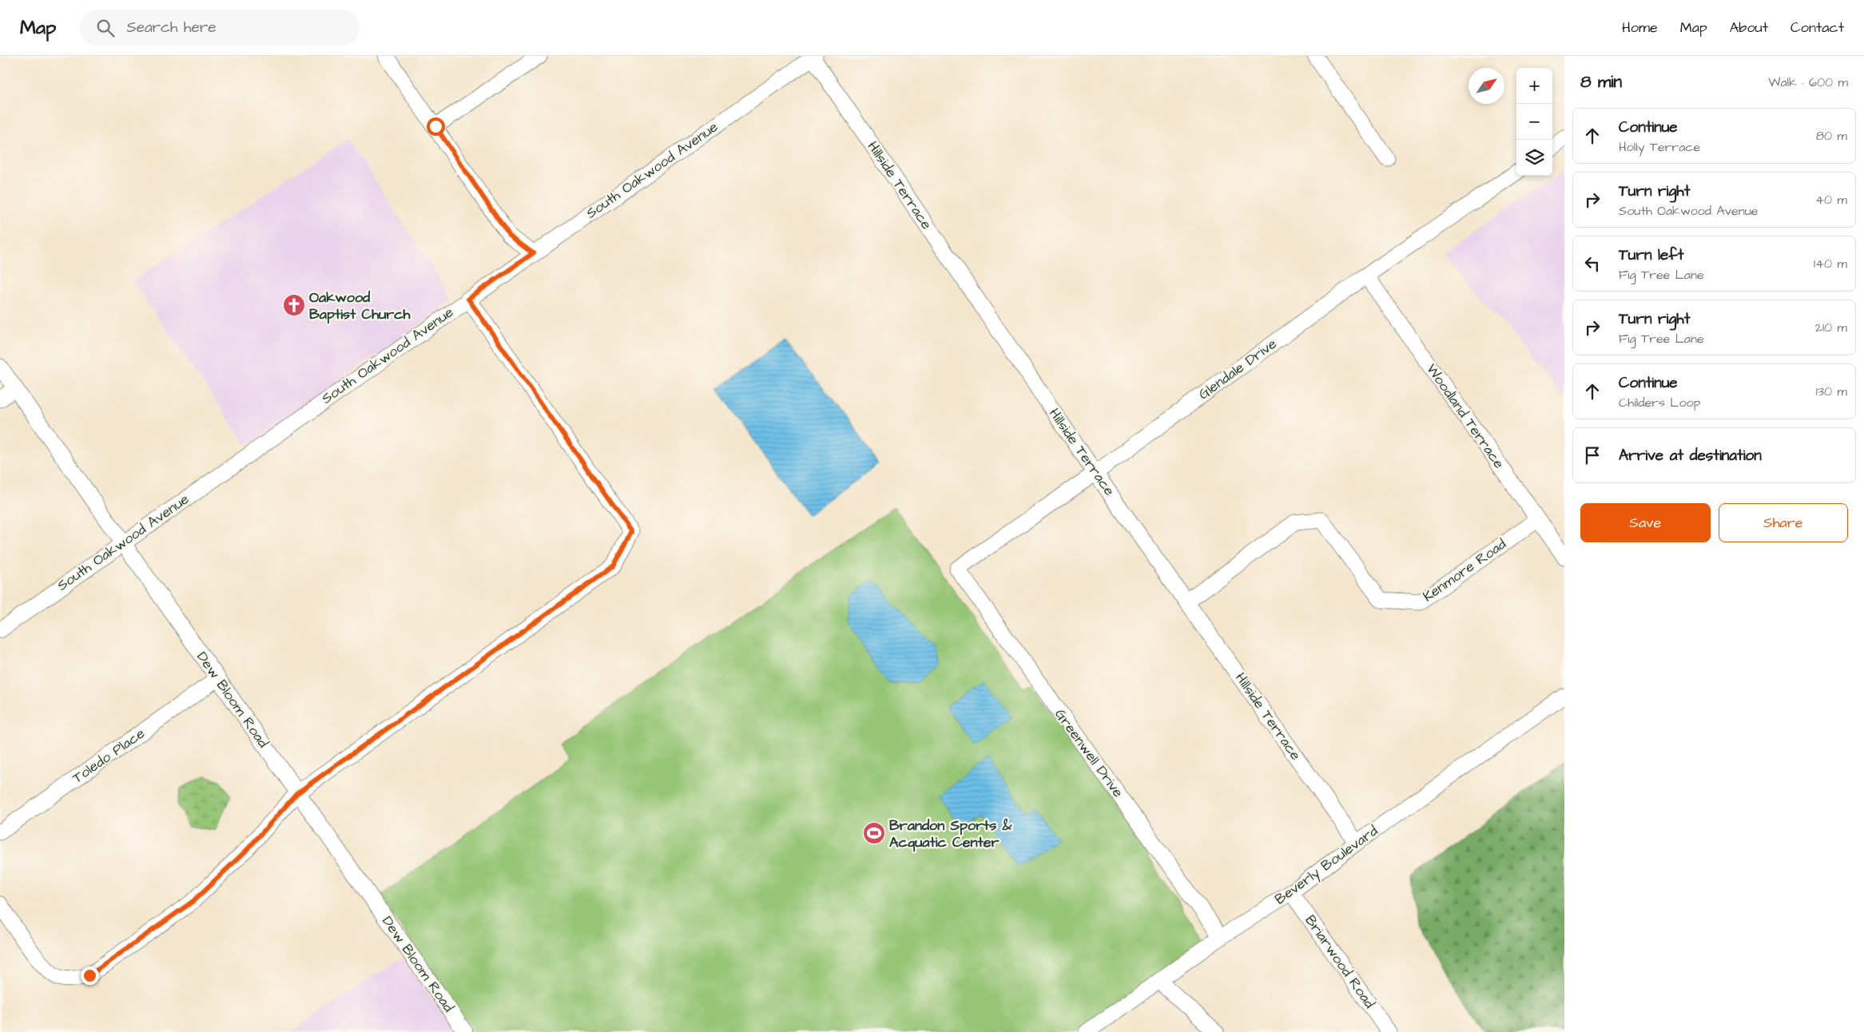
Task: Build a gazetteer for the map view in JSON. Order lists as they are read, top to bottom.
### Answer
{
  "streets": {
    "street": [
      "South Oakwood Avenue",
      "Hillside Terrace",
      "Glendale Drive",
      "Woodland Terrace",
      "Kenmore Road",
      "Dew Bloom Road",
      "Greenwell Drive",
      "Toledo Place",
      "Beverly Boulevard",
      "Briarwood Road"
    ]
  },
  "crossings": [
    ["South Oakwood Avenue", "Hillside Terrace"],
    ["South Oakwood Avenue", "Dew Bloom Road"],
    ["Hillside Terrace", "Glendale Drive"],
    ["Hillside Terrace", "Kenmore Road"],
    ["Hillside Terrace", "Beverly Boulevard"],
    ["Glendale Drive", "Woodland Terrace"],
    ["Glendale Drive", "Greenwell Drive"],
    ["Woodland Terrace", "Kenmore Road"],
    ["Dew Bloom Road", "Toledo Place"],
    ["Greenwell Drive", "Beverly Boulevard"],
    ["Beverly Boulevard", "Briarwood Road"]
  ],
  "places": {
    "church": ["Oakwood Baptist Church"],
    "sports": ["Brandon Sports & Acquatic Center"]
  },
  "north": "top right",
  "page": {
    "header": "Map",
    "search": "Search here",
    "nav": [
      "Home",
      "Map",
      "About",
      "Contact"
    ],
    "heading": ["8 min", "Walk · 600 m"],
    "map_buttons": ["+", "−"],
    "list": [
      ["Continue", "Holly Terrace", "80 m"],
      ["Turn right", "South Oakwood Avenue", "40 m"],
      ["Turn left", "Fig Tree Lane", "140 m"],
      ["Turn right", "Fig Tree Lane", "210 m"],
      ["Continue", "Childers Loop", "130 m"],
      "Arrive at destination"
    ],
    "buttons": ["Save", "Share"]
  }
}
